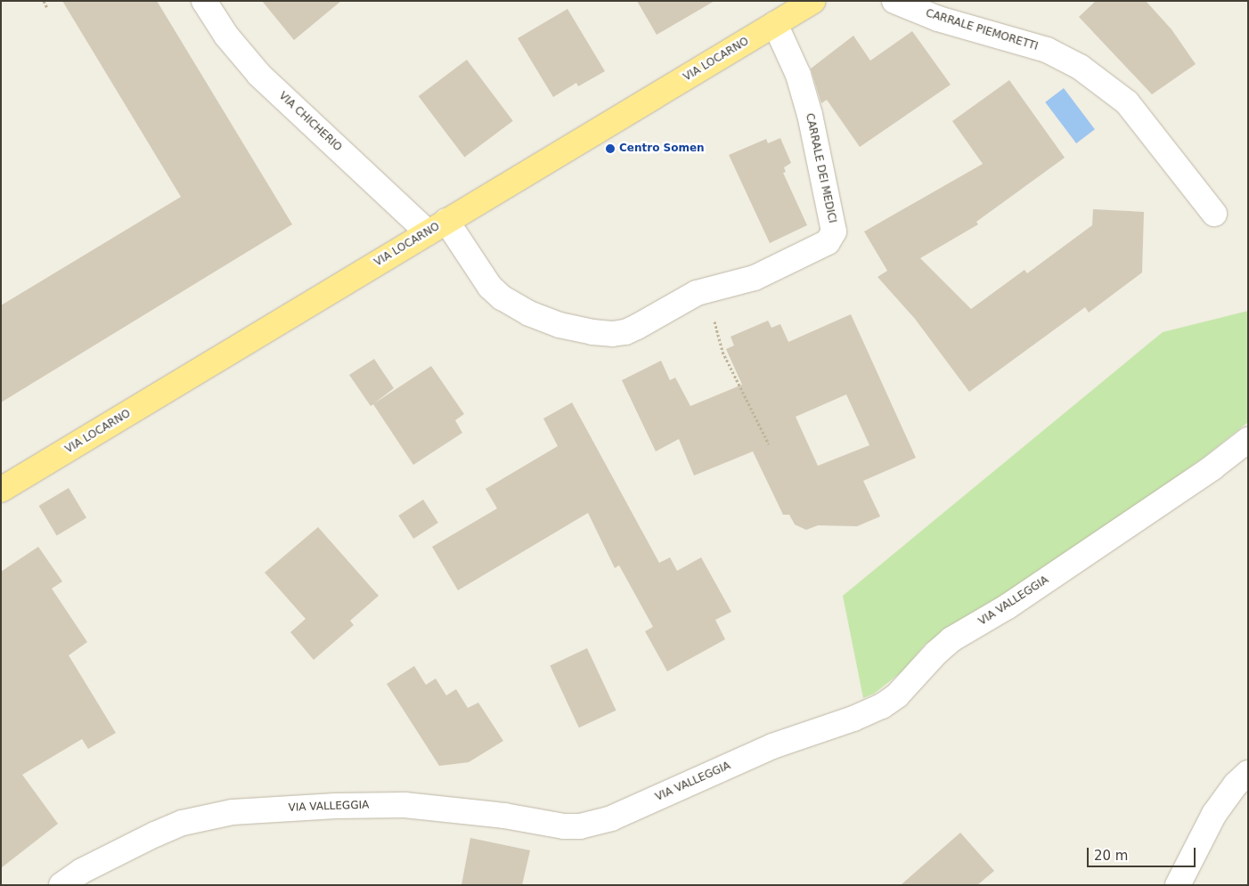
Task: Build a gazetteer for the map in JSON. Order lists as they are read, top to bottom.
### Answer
{
  "streets": {
    "main road": ["VIA LOCARNO"],
    "street": [
      "CARRALE PIEMORETTI",
      "VIA CHICHERIO",
      "CARRALE DEI MEDICI",
      "VIA VALLEGGIA"
    ]
  },
  "crossings": [
    ["VIA LOCARNO", "VIA CHICHERIO"],
    ["VIA LOCARNO", "CARRALE DEI MEDICI"],
    ["VIA CHICHERIO", "CARRALE DEI MEDICI"]
  ],
  "places": ["Centro Somen"],
  "scale_bar": "20 m"
}
